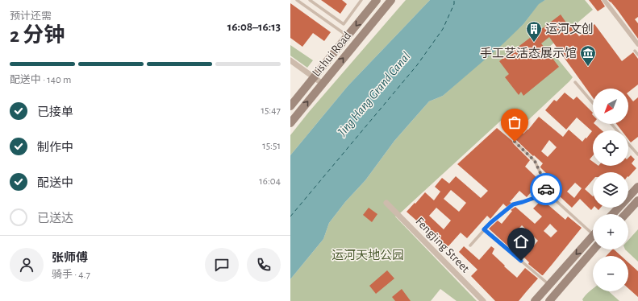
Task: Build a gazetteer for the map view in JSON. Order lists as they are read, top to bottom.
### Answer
{
  "streets": {
    "main road": ["Lishui Road"],
    "street": ["Fengjing Street"]
  },
  "water": ["Jing Hang Grand Canal"],
  "parks": ["运河天地公园"],
  "places": {
    "building": ["运河文创"],
    "museum": ["手工艺活态展示馆"]
  },
  "north": "bottom left",
  "page": {
    "heading": ["2 分钟", "预计还需", "16:08–16:13"],
    "panel": ["张师傅", "骑手 · 4.7"],
    "bar": "配送中 · 140 m",
    "map_buttons": ["+", "−"],
    "list": [
      ["已接单", "15:47"],
      ["制作中", "15:51"],
      ["配送中", "16:04"],
      "已送达"
    ]
  }
}
